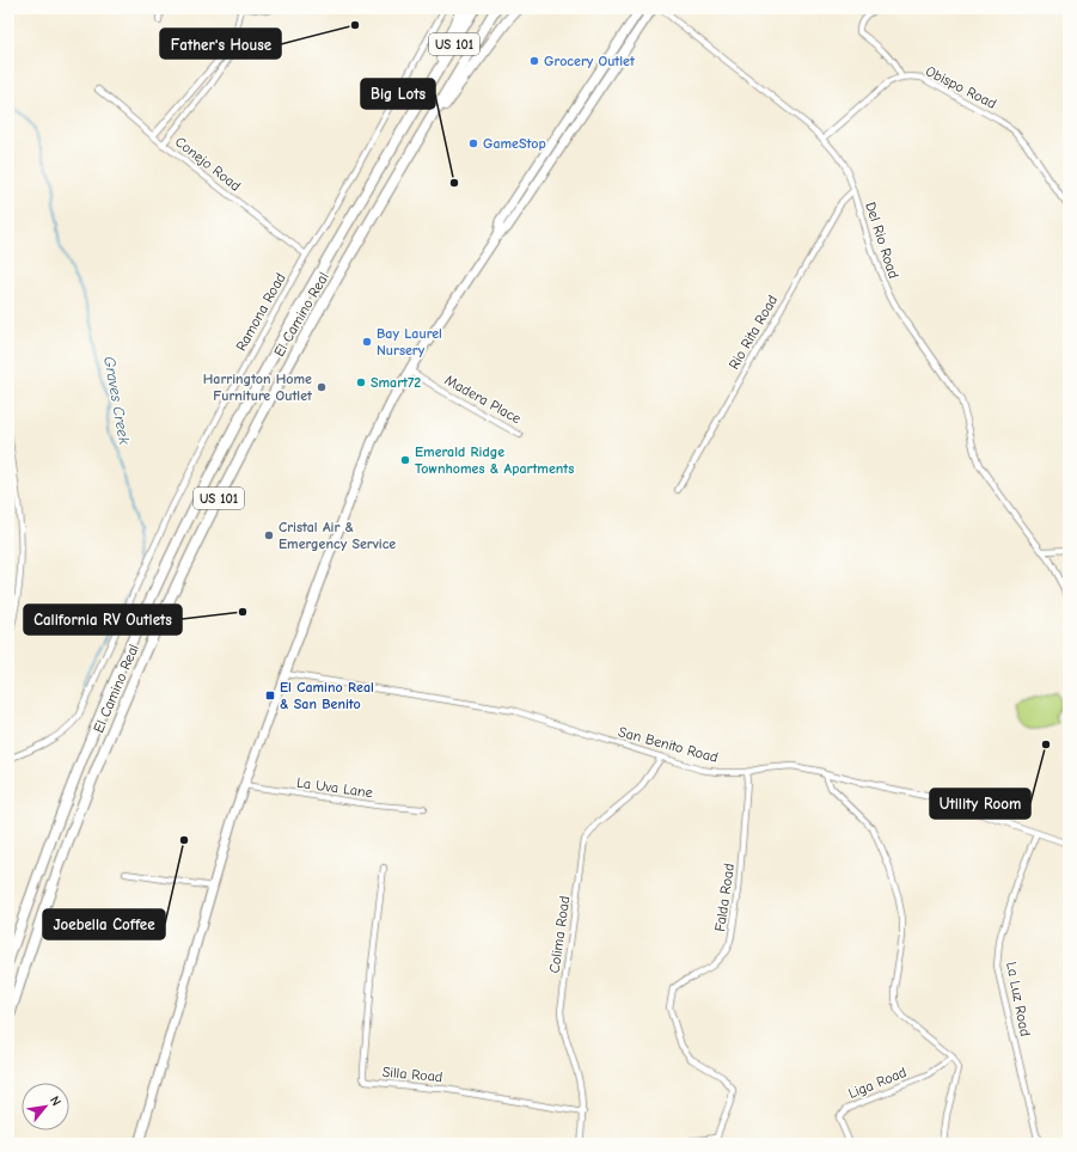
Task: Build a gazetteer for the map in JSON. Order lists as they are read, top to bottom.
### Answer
{
  "streets": {
    "highway": ["US 101", "El Camino Real"],
    "street": [
      "Obispo Road",
      "Conejo Road",
      "Del Rio Road",
      "Ramona Road",
      "Rio Rita Road",
      "Madera Place",
      "San Benito Road",
      "La Uva Lane",
      "Falda Road",
      "Colima Road",
      "La Luz Road",
      "Silla Road",
      "Liga Road"
    ]
  },
  "crossings": [
    ["Conejo Road", "Ramona Road"],
    ["Del Rio Road", "Rio Rita Road"],
    ["San Benito Road", "Falda Road"],
    ["San Benito Road", "Colima Road"],
    ["San Benito Road", "La Luz Road"],
    ["Colima Road", "Silla Road"]
  ],
  "water": ["Graves Creek"],
  "places": {
    "other": [
      "Father's House",
      "Grocery Outlet",
      "GameStop",
      "Big Lots",
      "Bay Laurel Nursery",
      "Smart72",
      "Harrington Home Furniture Outlet",
      "Emerald Ridge Townhomes & Apartments",
      "Cristal Air & Emergency Service",
      "California RV Outlets",
      "Utility Room",
      "Joebella Coffee"
    ],
    "transit": ["El Camino Real & San Benito"]
  },
  "north": "top right"
}
